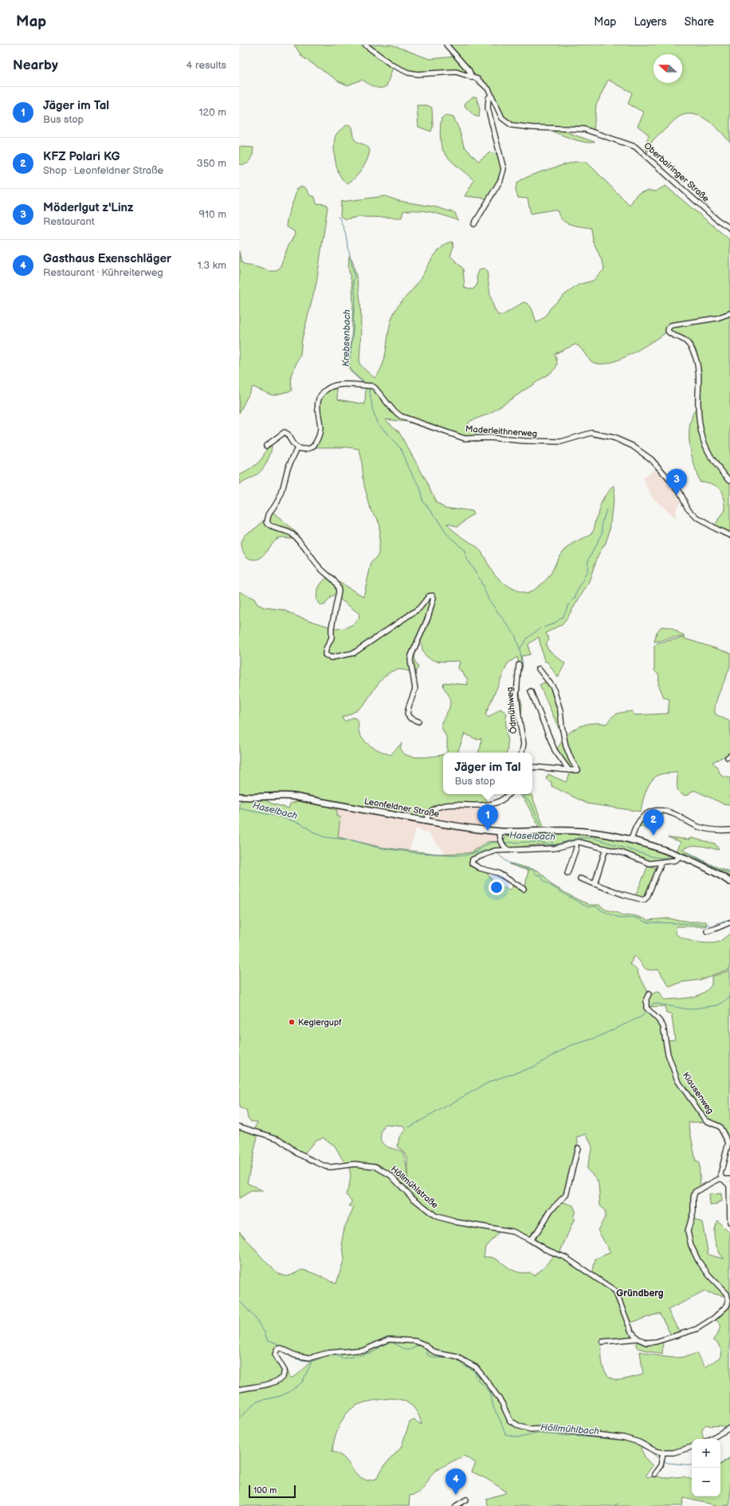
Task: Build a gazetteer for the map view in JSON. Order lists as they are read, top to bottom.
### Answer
{
  "streets": {
    "main road": ["Leonfeldner Straße"],
    "street": [
      "Oberbairinger Straße",
      "Maderleithnerweg",
      "Ödmühlweg",
      "Klausenweg",
      "Höllmühlstraße"
    ]
  },
  "districts": ["Gründberg"],
  "water": ["Krebsenbach", "Haselbach", "Höllmühlbach"],
  "places": ["Keglergupf"],
  "scale_bar": "100 m",
  "north": "left",
  "page": {
    "header": "Map",
    "nav": ["Map", "Layers", "Share"],
    "heading": ["Nearby", "4 results"],
    "list": [
      {
        "mark": "1",
        "name": "Jäger im Tal",
        "note": "Bus stop",
        "value": "120 m"
      },
      {
        "mark": "2",
        "name": "KFZ Polari KG",
        "note": "Shop · Leonfeldner Straße",
        "value": "350 m"
      },
      {
        "mark": "3",
        "name": "Möderlgut z'Linz",
        "note": "Restaurant",
        "value": "910 m"
      },
      {
        "mark": "4",
        "name": "Gasthaus Exenschläger",
        "note": "Restaurant · Kühreiterweg",
        "value": "1.3 km"
      }
    ],
    "pins": [
      "3",
      "1",
      "2",
      "4"
    ],
    "popup": ["Jäger im Tal", "Bus stop"],
    "map_buttons": ["+", "−"],
    "scale": "100 m"
  }
}
